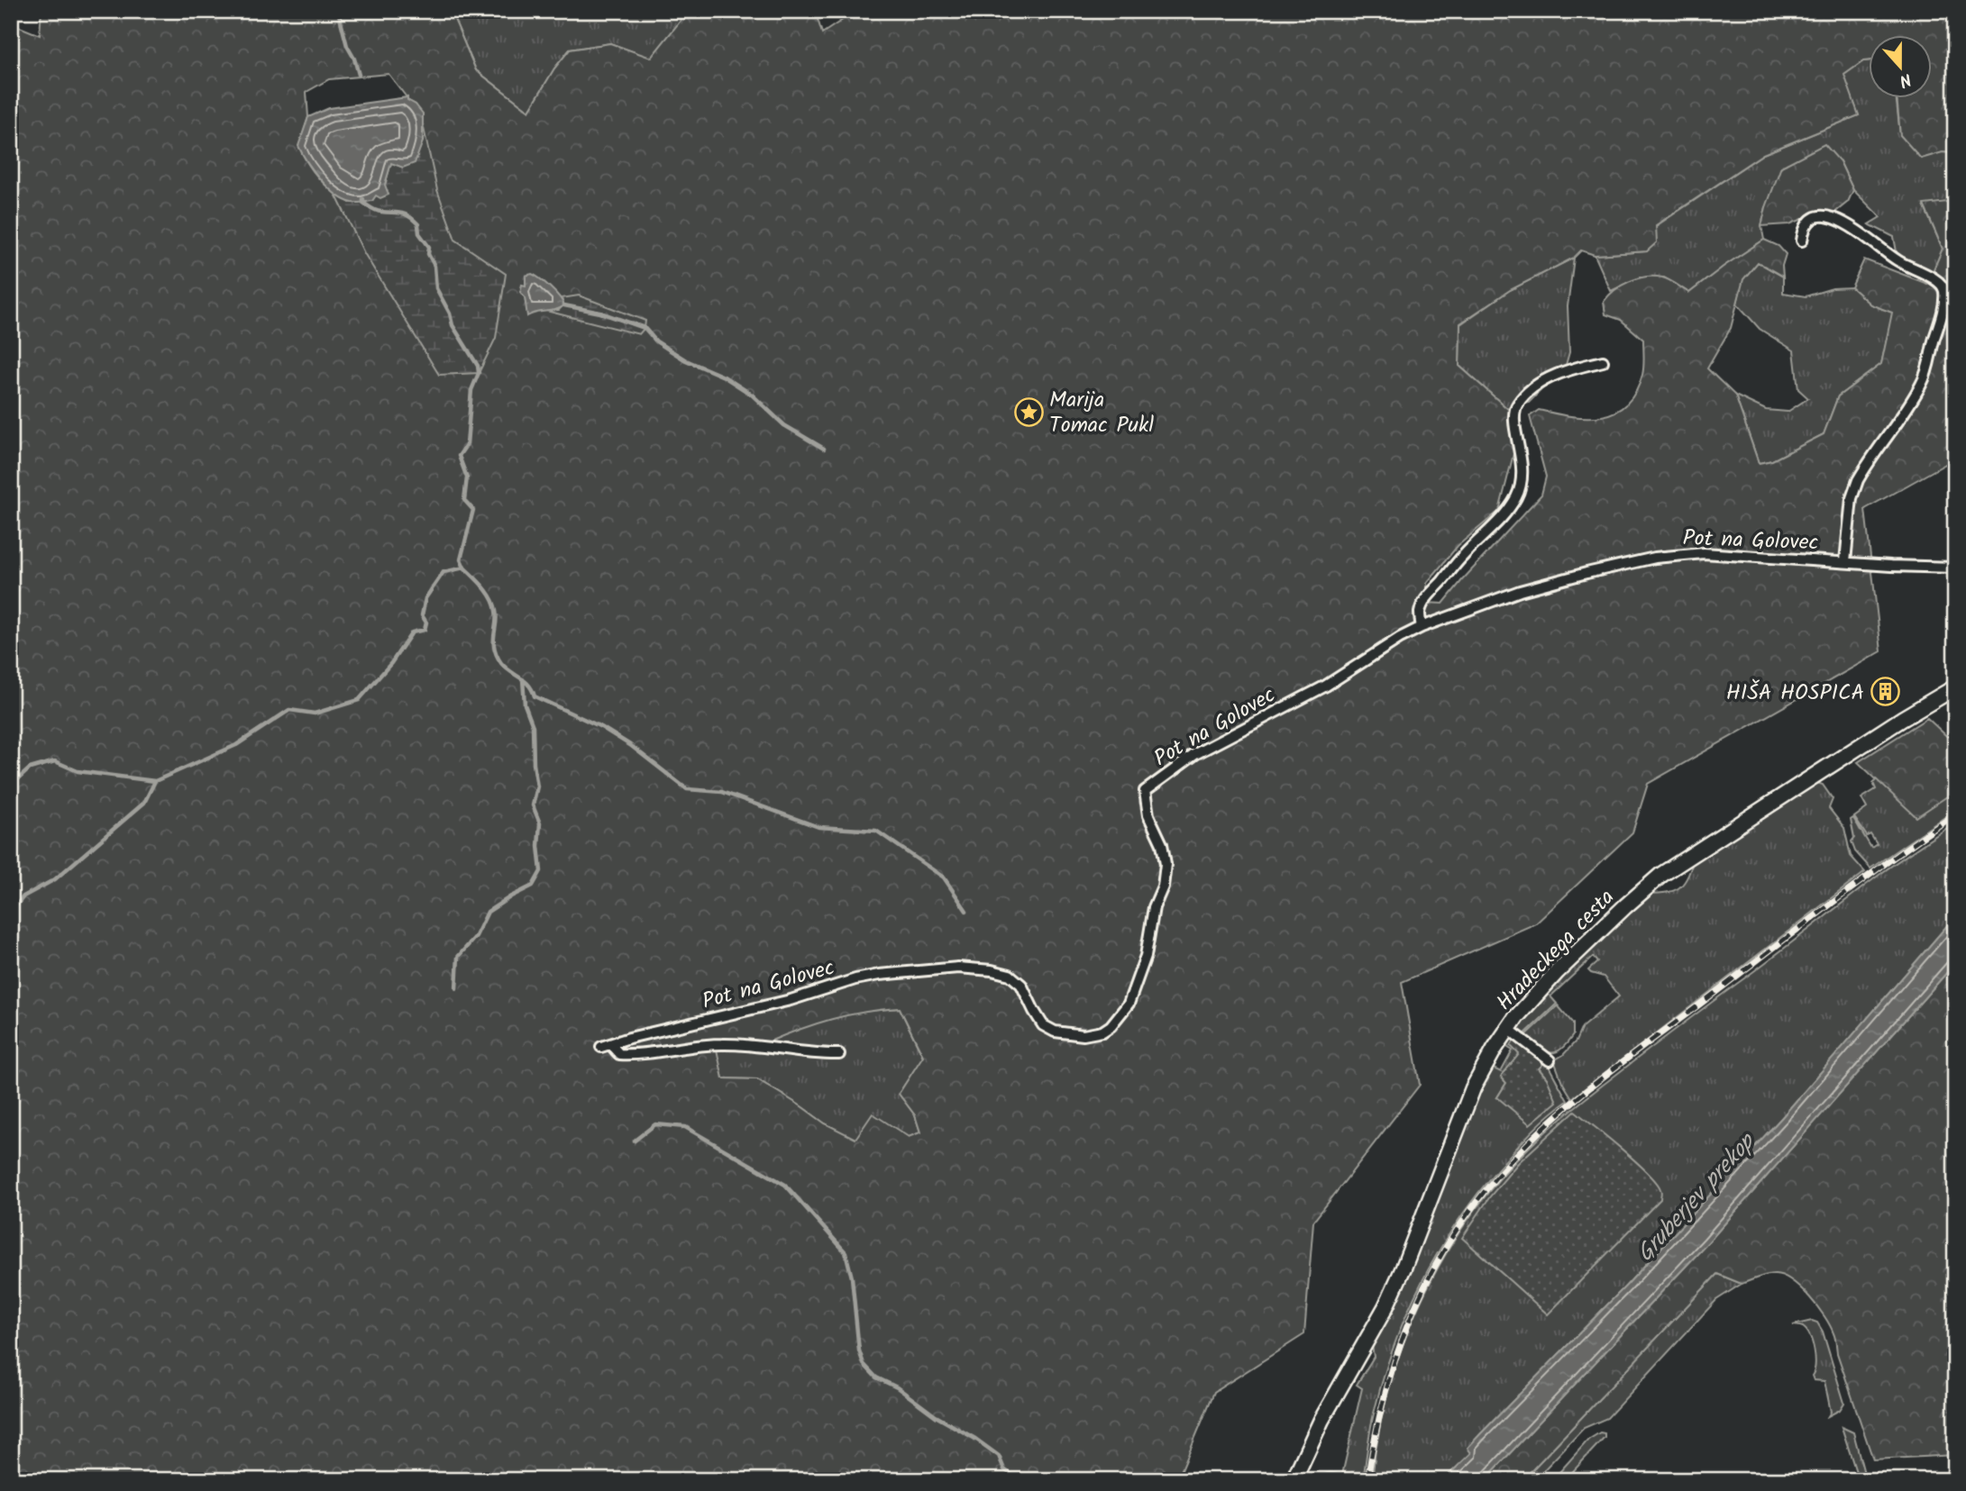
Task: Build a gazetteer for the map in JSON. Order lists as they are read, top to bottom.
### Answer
{
  "streets": {
    "street": ["Pot na Golovec", "Hradeckega cesta"]
  },
  "water": ["Gruberjev prekop"],
  "places": {
    "place": ["Marija Tomac Pukl"],
    "building": ["HIŠA HOSPICA"]
  },
  "north": "bottom"
}
